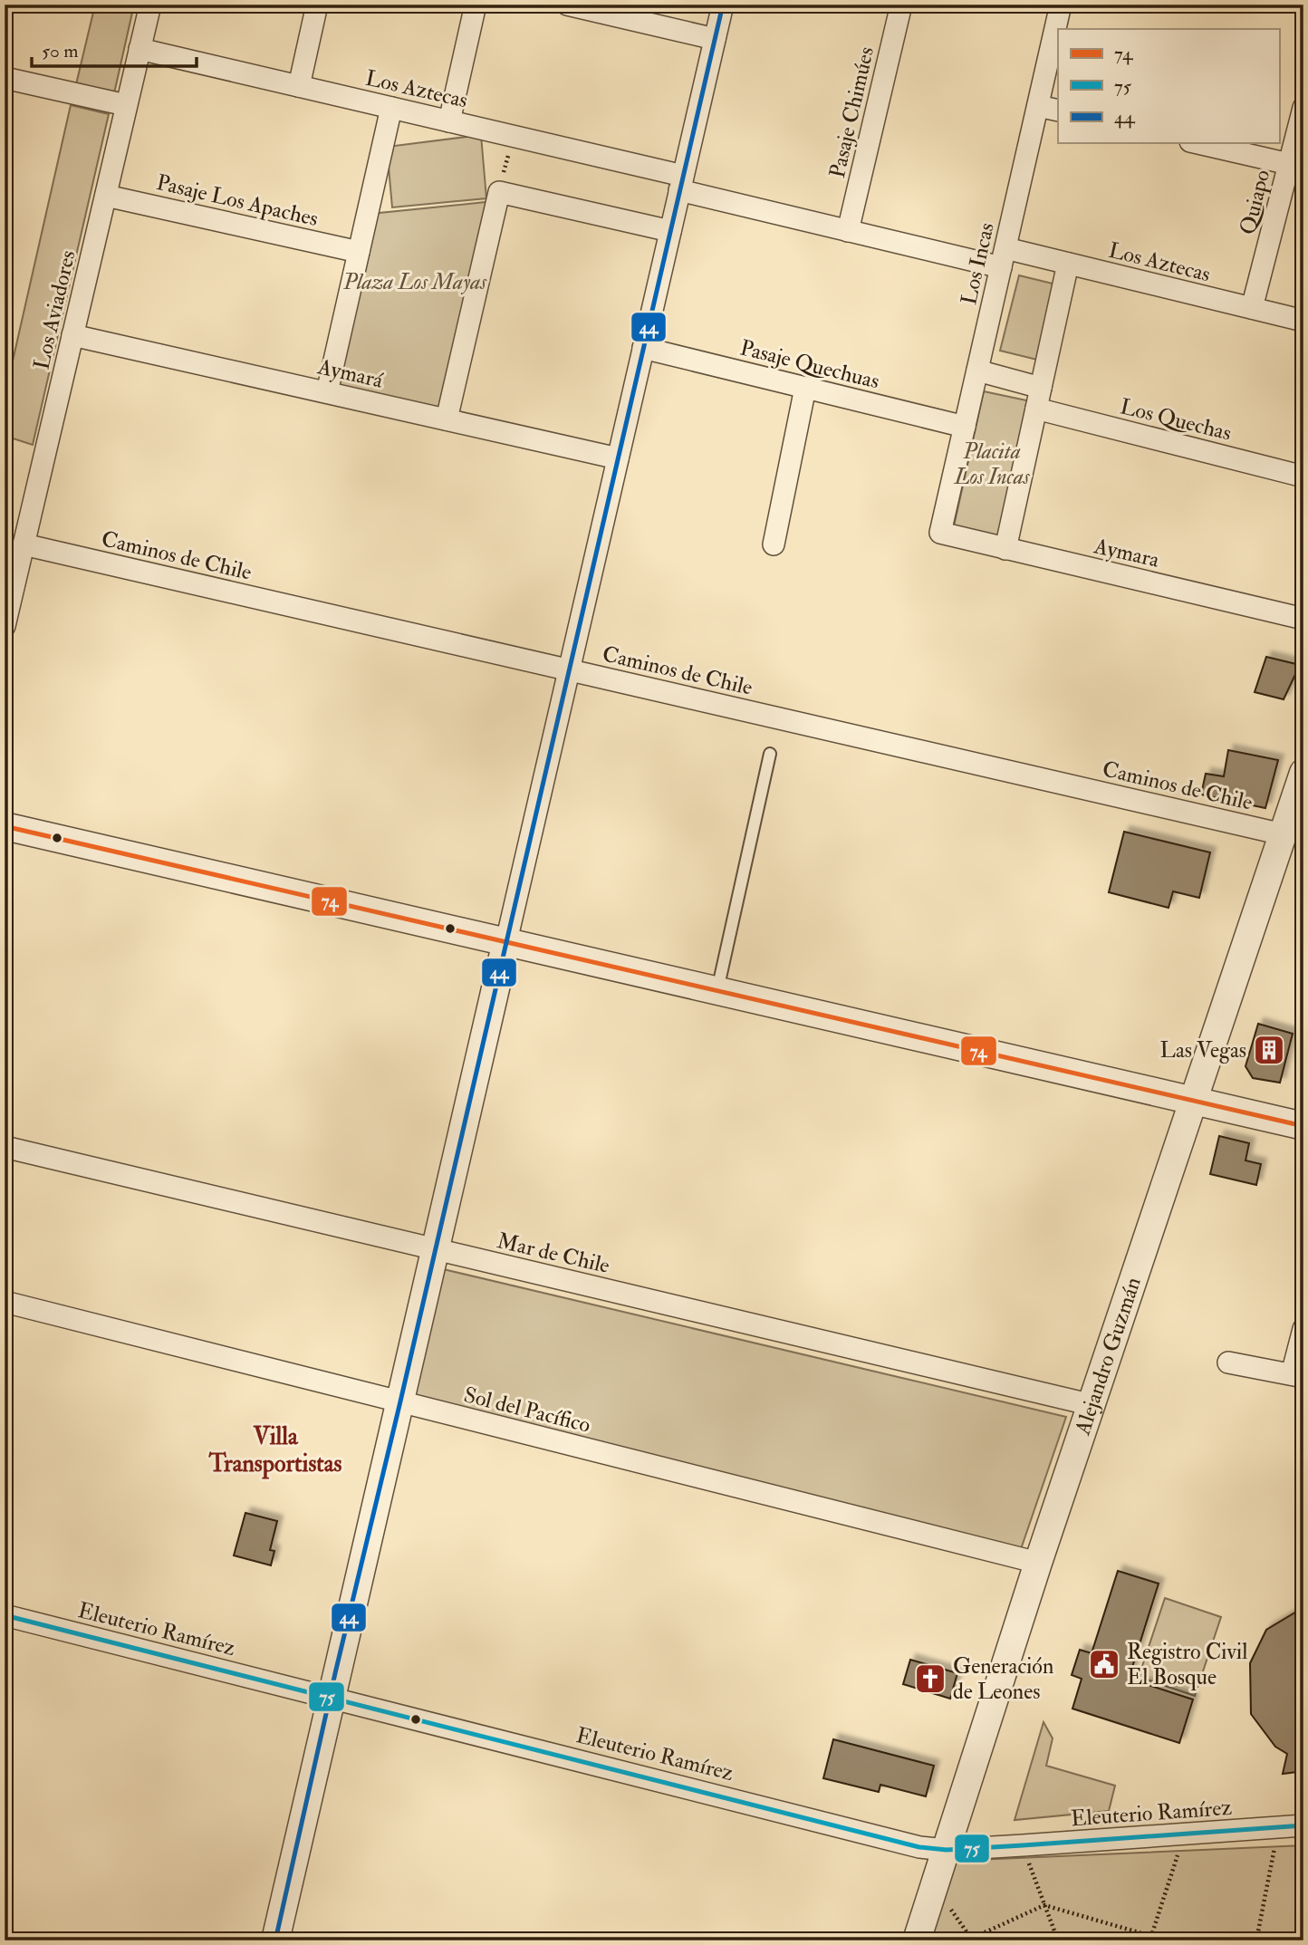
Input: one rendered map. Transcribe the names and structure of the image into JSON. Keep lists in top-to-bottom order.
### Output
{
  "streets": {
    "street": [
      "Los Aztecas",
      "Pasaje Chimúes",
      "Pasaje Los Apaches",
      "Quiapo",
      "Los Incas",
      "Los Aviadores",
      "Pasaje Quechuas",
      "Aymará",
      "Los Quechas",
      "Aymara",
      "Caminos de Chile",
      "Mar de Chile",
      "Alejandro Guzmán",
      "Sol del Pacífico",
      "Eleuterio Ramírez"
    ]
  },
  "crossings": [
    ["Los Aztecas", "Pasaje Chimúes"],
    ["Los Aztecas", "Quiapo"],
    ["Los Aztecas", "Los Incas"],
    ["Los Aztecas", "Los Aviadores"],
    ["Pasaje Los Apaches", "Los Aviadores"],
    ["Los Incas", "Pasaje Quechuas"],
    ["Los Incas", "Aymara"],
    ["Los Aviadores", "Aymará"],
    ["Los Aviadores", "Caminos de Chile"],
    ["Caminos de Chile", "Alejandro Guzmán"],
    ["Mar de Chile", "Alejandro Guzmán"],
    ["Alejandro Guzmán", "Sol del Pacífico"],
    ["Alejandro Guzmán", "Eleuterio Ramírez"]
  ],
  "districts": ["Villa Transportistas"],
  "parks": ["Plaza Los Mayas", "Placita Los Incas"],
  "places": {
    "building": ["Las Vegas"],
    "public building": ["Registro Civil El Bosque"],
    "church": ["Generación de Leones"]
  },
  "lines": ["transit line 44", "transit line 74", "transit line 75"],
  "legend": ["74", "75", "44"],
  "scale_bar": "50 m"
}
